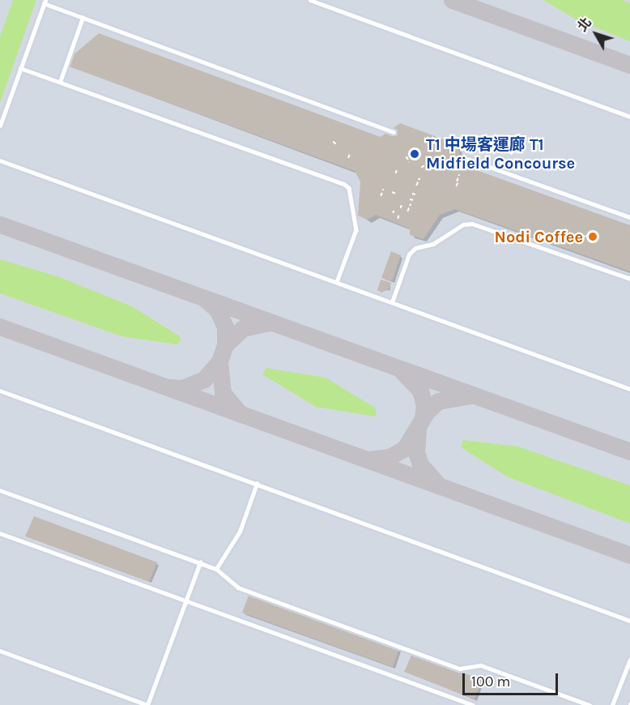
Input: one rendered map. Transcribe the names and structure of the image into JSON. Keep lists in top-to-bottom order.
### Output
{
  "places": ["T1 中場客運廊 T1 Midfield Concourse", "Nodi Coffee"],
  "scale_bar": "100 m",
  "north": "top left"
}
